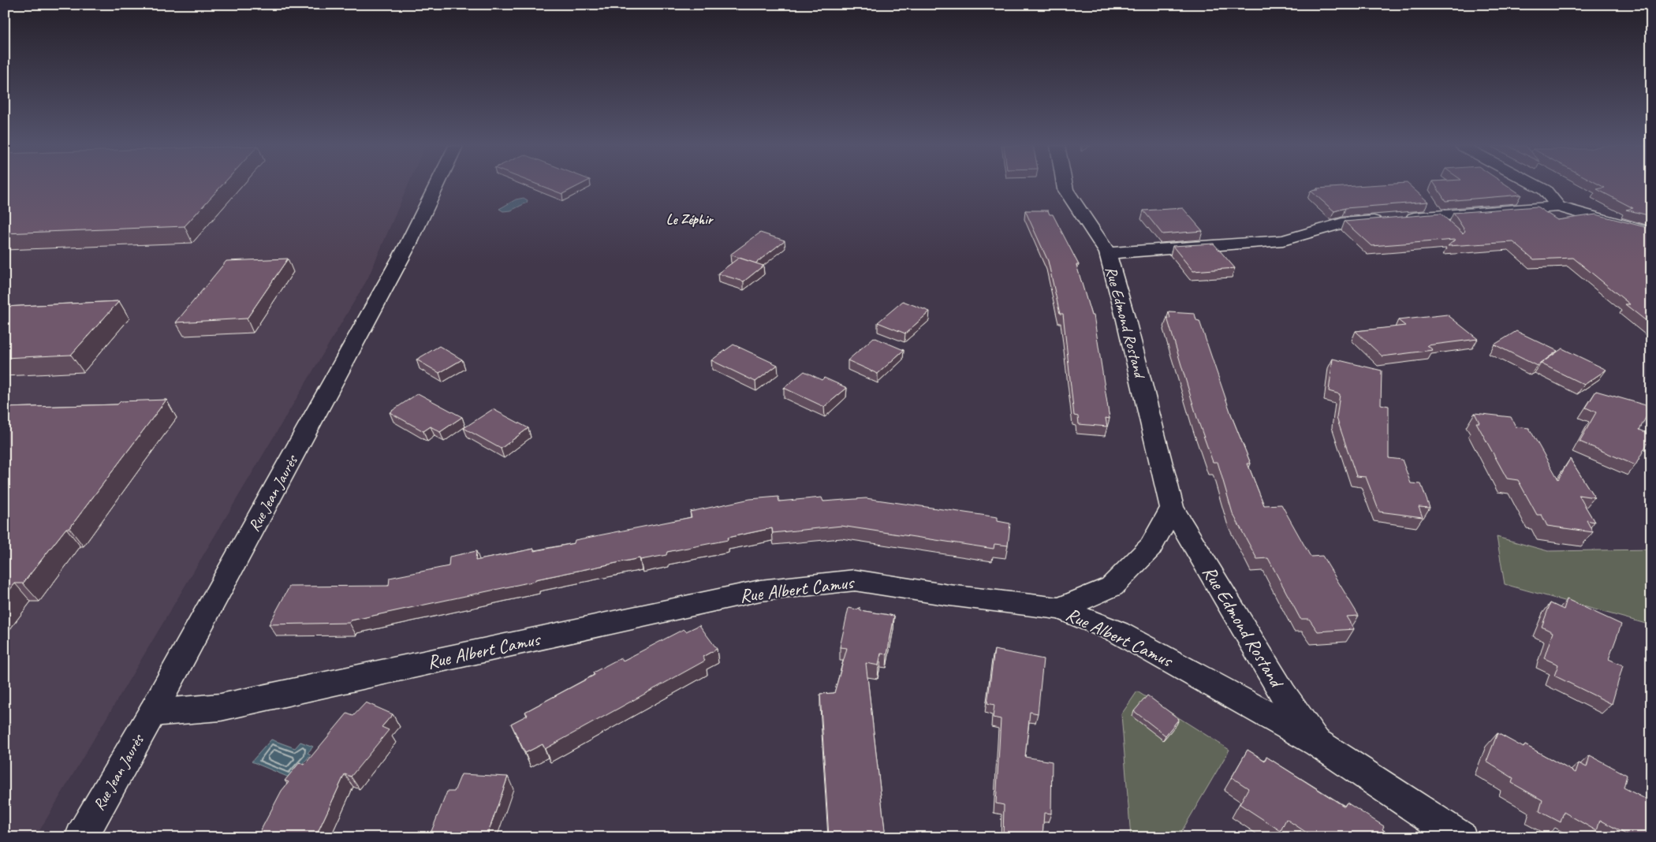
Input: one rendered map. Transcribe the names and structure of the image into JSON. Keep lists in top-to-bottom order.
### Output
{
  "streets": {
    "street": ["Rue Edmond Rostand", "Rue Jean Jaurès", "Rue Albert Camus"]
  },
  "crossings": [
    ["Rue Edmond Rostand", "Rue Albert Camus"],
    ["Rue Jean Jaurès", "Rue Albert Camus"]
  ],
  "districts": ["Le Zéphir"]
}
